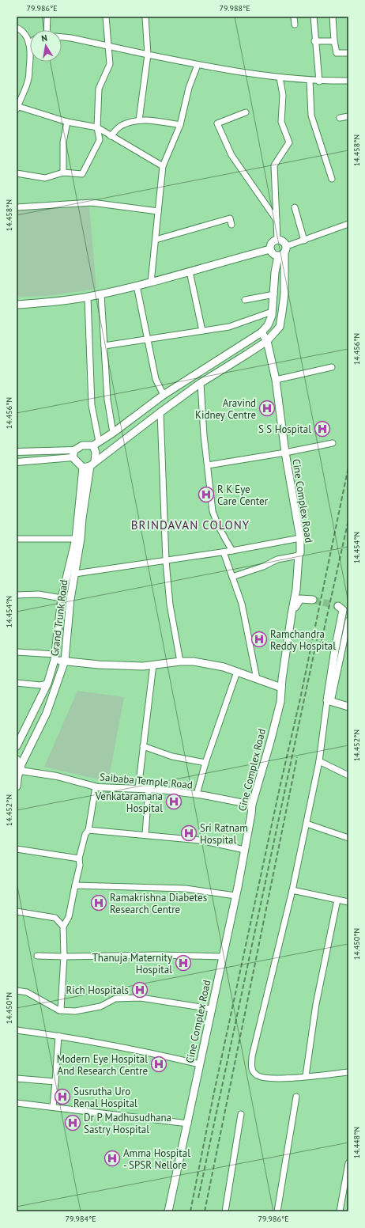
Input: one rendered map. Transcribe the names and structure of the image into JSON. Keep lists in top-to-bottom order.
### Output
{
  "streets": {
    "main road": ["Cine Complex Road", "Grand Trunk Road"],
    "street": ["Saibaba Temple Road"]
  },
  "crossings": [
    ["Cine Complex Road", "Saibaba Temple Road"],
    ["Grand Trunk Road", "Saibaba Temple Road"]
  ],
  "districts": ["BRINDAVAN COLONY"],
  "places": {
    "hospital": [
      "Aravind Kidney Centre",
      "S S Hospital",
      "R K Eye Care Center",
      "Ramchandra Reddy Hospital",
      "Venkataramana Hospital",
      "Sri Ratnam Hospital",
      "Ramakrishna Diabetes Research Centre",
      "Thanuja Maternity Hospital",
      "Rich Hospitals",
      "Modern Eye Hospital And Research Centre",
      "Susrutha Uro Renal Hospital",
      "Dr P Madhusudhana Sastry Hospital",
      "Amma Hospital - SPSR Nellore"
    ]
  },
  "north": "top",
  "coordinates": [
    "79.986°E",
    "79.988°E",
    "14.458°N",
    "14.456°N",
    "14.454°N",
    "14.452°N",
    "14.450°N",
    "14.448°N",
    "79.984°E"
  ]
}
